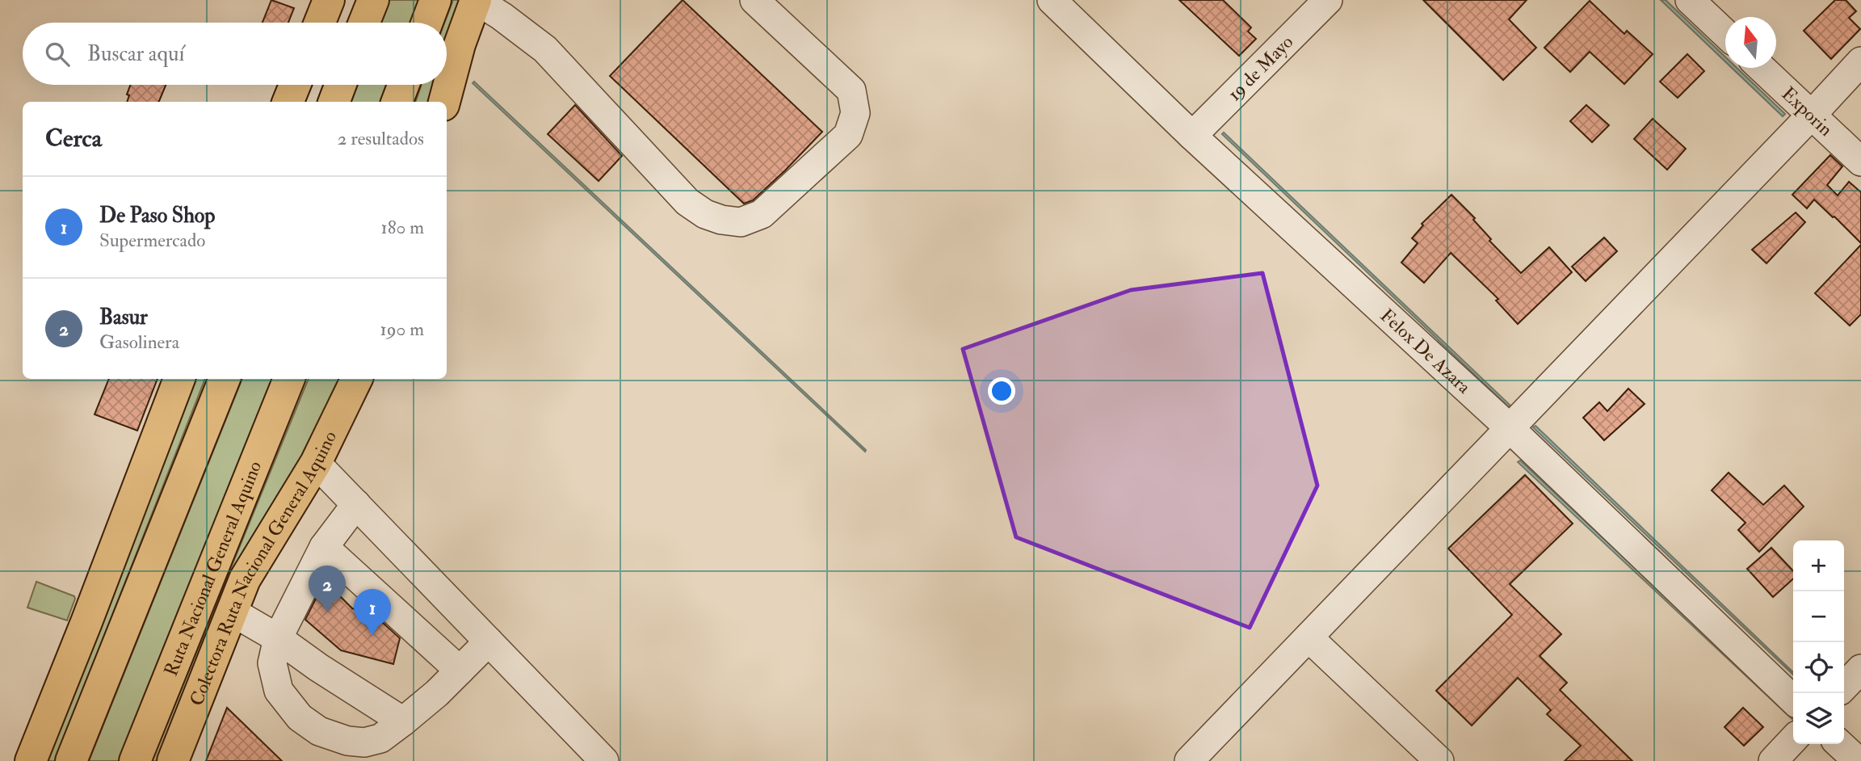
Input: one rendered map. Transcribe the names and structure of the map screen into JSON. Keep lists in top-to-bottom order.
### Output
{
  "streets": {
    "main road": ["Colectora Ruta Nacional General Aquino", "Ruta Nacional General Aquino"],
    "street": ["19 de Mayo", "Exporin", "Felox De Azara"]
  },
  "crossings": [
    ["19 de Mayo", "Felox De Azara"]
  ],
  "north": "top",
  "page": {
    "search": "Buscar aquí",
    "heading": ["Cerca", "2 resultados"],
    "list": [
      {
        "mark": "1",
        "name": "De Paso Shop",
        "note": "Supermercado",
        "value": "180 m"
      },
      {
        "mark": "2",
        "name": "Basur",
        "note": "Gasolinera",
        "value": "190 m"
      }
    ],
    "map_buttons": ["+", "−"],
    "pins": ["2", "1"]
  }
}
